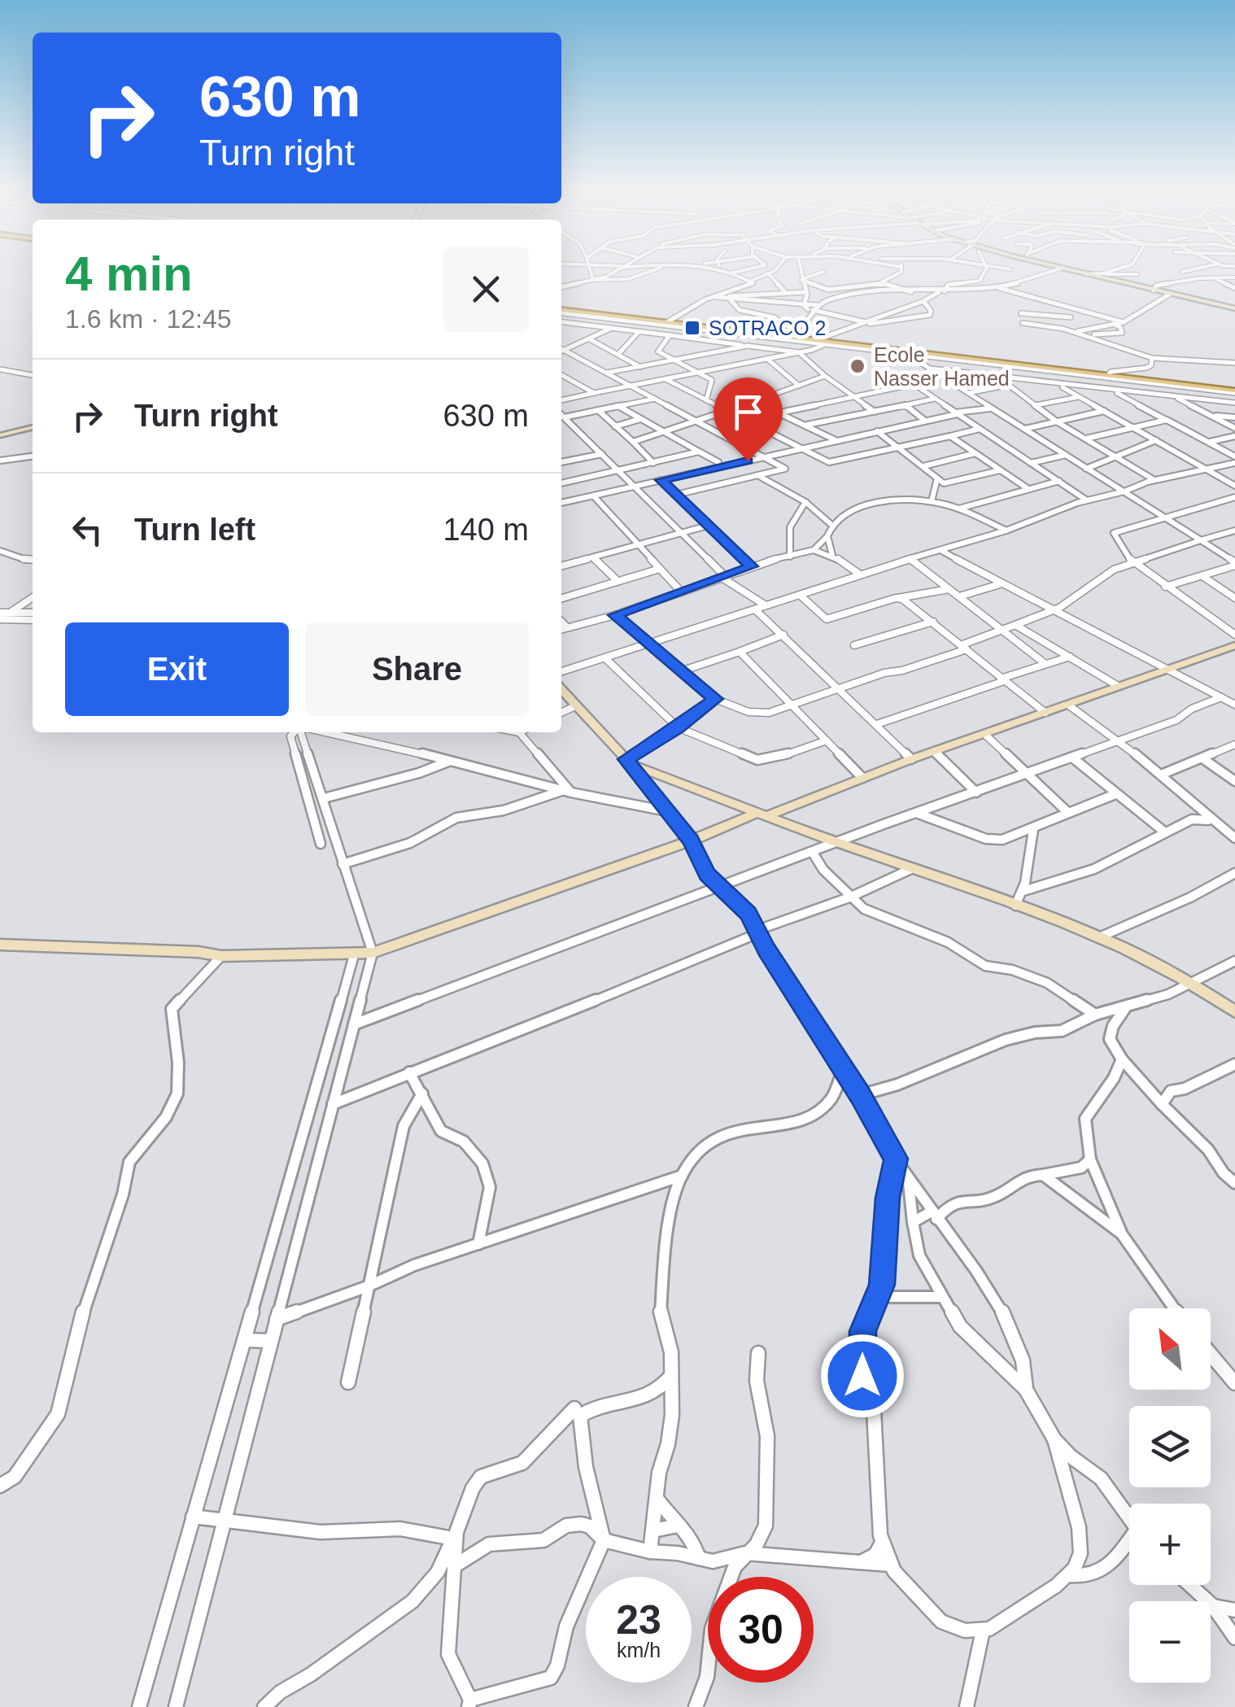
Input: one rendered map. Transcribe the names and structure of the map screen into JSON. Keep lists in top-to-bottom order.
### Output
{
  "places": {
    "transit": ["SOTRACO 2"],
    "other": ["Ecole Nasser Hamed"]
  },
  "north": "top left",
  "page": {
    "turn": ["630 m", "Turn right"],
    "heading": ["4 min", "1.6 km · 12:45"],
    "list": [
      {
        "name": "Turn right",
        "value": "630 m"
      },
      {
        "name": "Turn left",
        "value": "140 m"
      }
    ],
    "buttons": ["Exit", "Share"],
    "map_buttons": ["+", "−"],
    "speed": "23 km/h",
    "limit": "30"
  }
}
